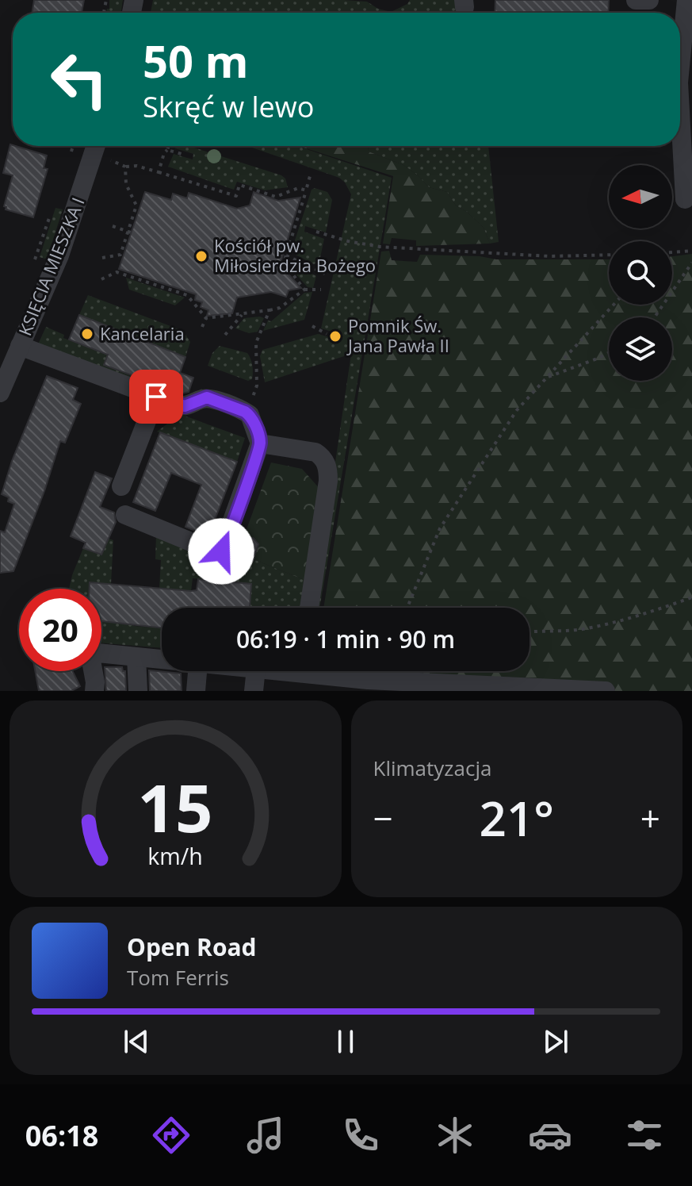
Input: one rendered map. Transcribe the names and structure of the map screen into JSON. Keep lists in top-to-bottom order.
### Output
{
  "streets": {
    "street": ["KSIĘCIA MIESZKA I"]
  },
  "places": ["Kościół pw. Miłosierdzia Bożego", "Kancelaria", "Pomnik Św. Jana Pawła II"],
  "north": "left",
  "page": {
    "turn": ["50 m", "Skręć w lewo"],
    "limit": "20",
    "trip": "06:19 · 1 min · 90 m",
    "tile": "Klimatyzacja",
    "heat": ["−", "21°", "+"],
    "song": ["Open Road", "Tom Ferris"],
    "tabs": "06:18",
    "gauge": ["15", "km/h"]
  }
}
